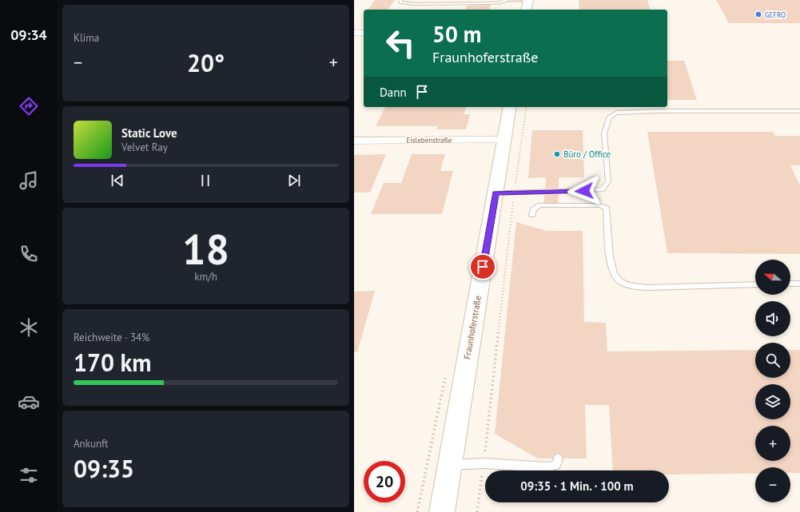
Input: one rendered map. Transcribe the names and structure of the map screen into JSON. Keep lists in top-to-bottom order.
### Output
{
  "streets": {
    "street": ["Eislebenstraße", "Fraunhoferstraße"]
  },
  "crossings": [
    ["Eislebenstraße", "Fraunhoferstraße"]
  ],
  "places": ["GEFRO", "Büro / Office"],
  "north": "left",
  "page": {
    "tabs": "09:34",
    "tile": [
      "Klima",
      ["18", "km/h"],
      ["Reichweite · 34%", "170 km"],
      ["Ankunft", "09:35"]
    ],
    "turn": ["50 m", "Fraunhoferstraße"],
    "heat": ["−", "20°", "+"],
    "then": "Dann",
    "song": ["Static Love", "Velvet Ray"],
    "map_buttons": ["+", "−"],
    "limit": "20",
    "trip": "09:35 · 1 Min. · 100 m"
  }
}
